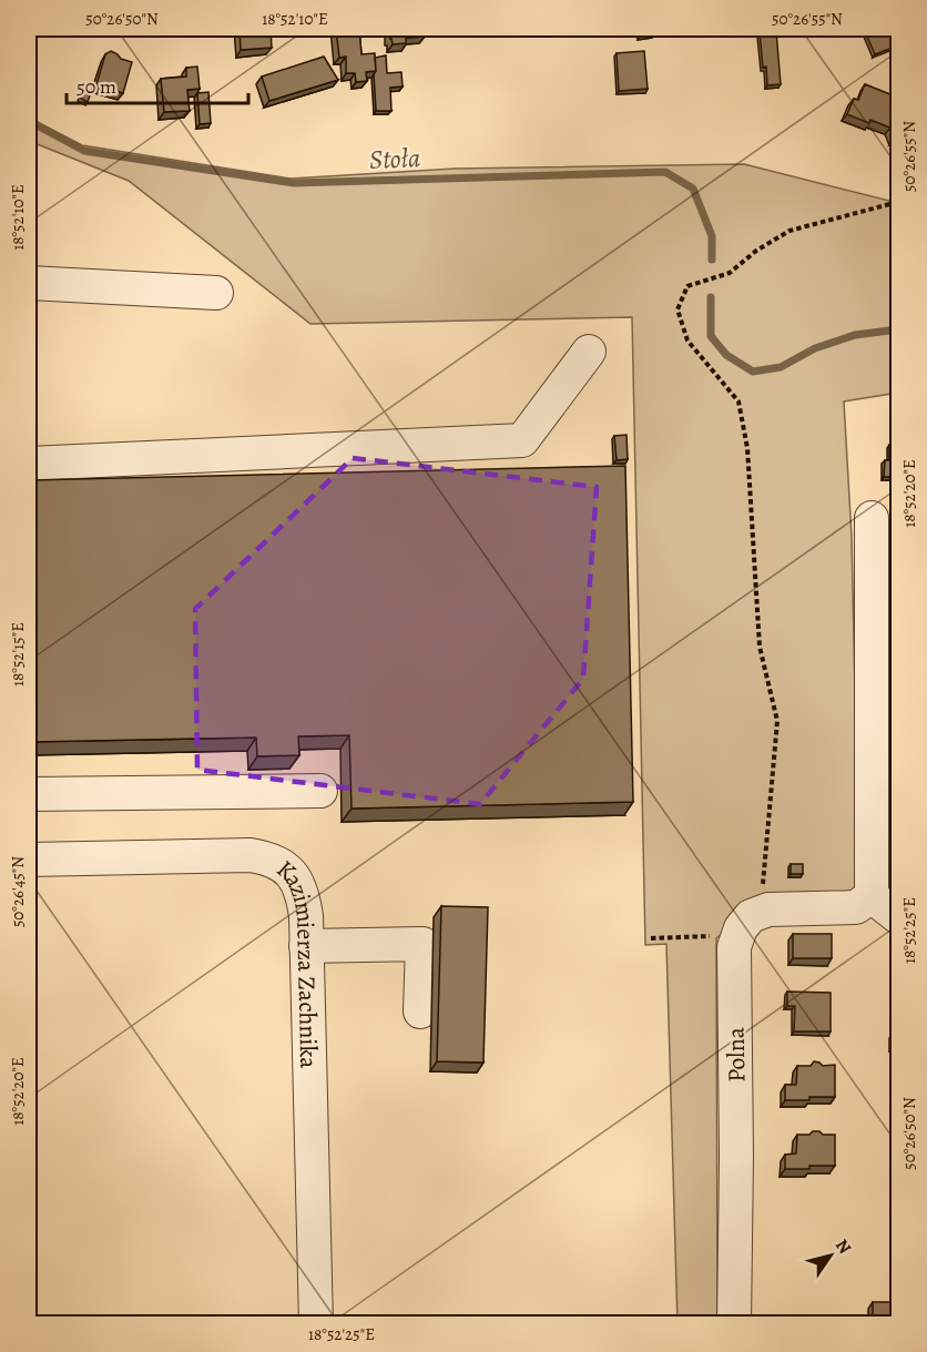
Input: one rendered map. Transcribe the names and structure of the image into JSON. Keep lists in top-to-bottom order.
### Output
{
  "streets": {
    "street": ["Kazimierza Zachnika", "Polna"]
  },
  "water": ["Stoła"],
  "scale_bar": "50 m",
  "north": "top right",
  "coordinates": [
    "50°26'50\"N",
    "18°52'10\"E",
    "50°26'55\"N",
    "18°52'20\"E",
    "18°52'15\"E",
    "50°26'45\"N",
    "18°52'25\"E"
  ]
}
